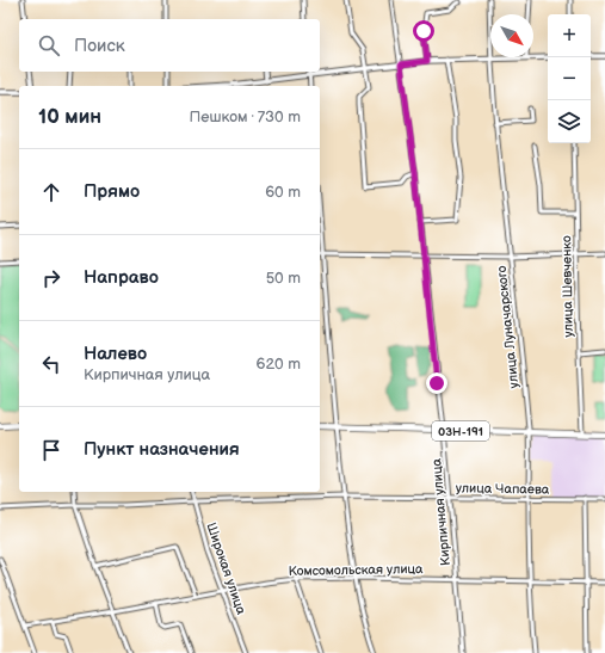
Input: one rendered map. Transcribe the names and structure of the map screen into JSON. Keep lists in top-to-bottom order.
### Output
{
  "streets": {
    "main road": ["03Н-191"],
    "street": [
      "улица Шевченко",
      "улица Луначарского",
      "улица Чапаева",
      "Кирпичная улица",
      "Широкая улица",
      "Комсомольская улица"
    ]
  },
  "crossings": [
    ["улица Шевченко", "03Н-191"],
    ["улица Луначарского", "03Н-191"],
    ["улица Луначарского", "улица Чапаева"],
    ["улица Луначарского", "Комсомольская улица"],
    ["03Н-191", "Кирпичная улица"],
    ["улица Чапаева", "Кирпичная улица"],
    ["улица Чапаева", "Широкая улица"],
    ["Кирпичная улица", "Комсомольская улица"],
    ["Широкая улица", "Комсомольская улица"]
  ],
  "north": "bottom right",
  "page": {
    "map_buttons": ["+", "−"],
    "search": "Поиск",
    "heading": ["10 мин", "Пешком · 730 m"],
    "list": [
      ["Прямо", "60 m"],
      ["Направо", "50 m"],
      ["Налево", "Кирпичная улица", "620 m"],
      "Пункт назначения"
    ]
  }
}
